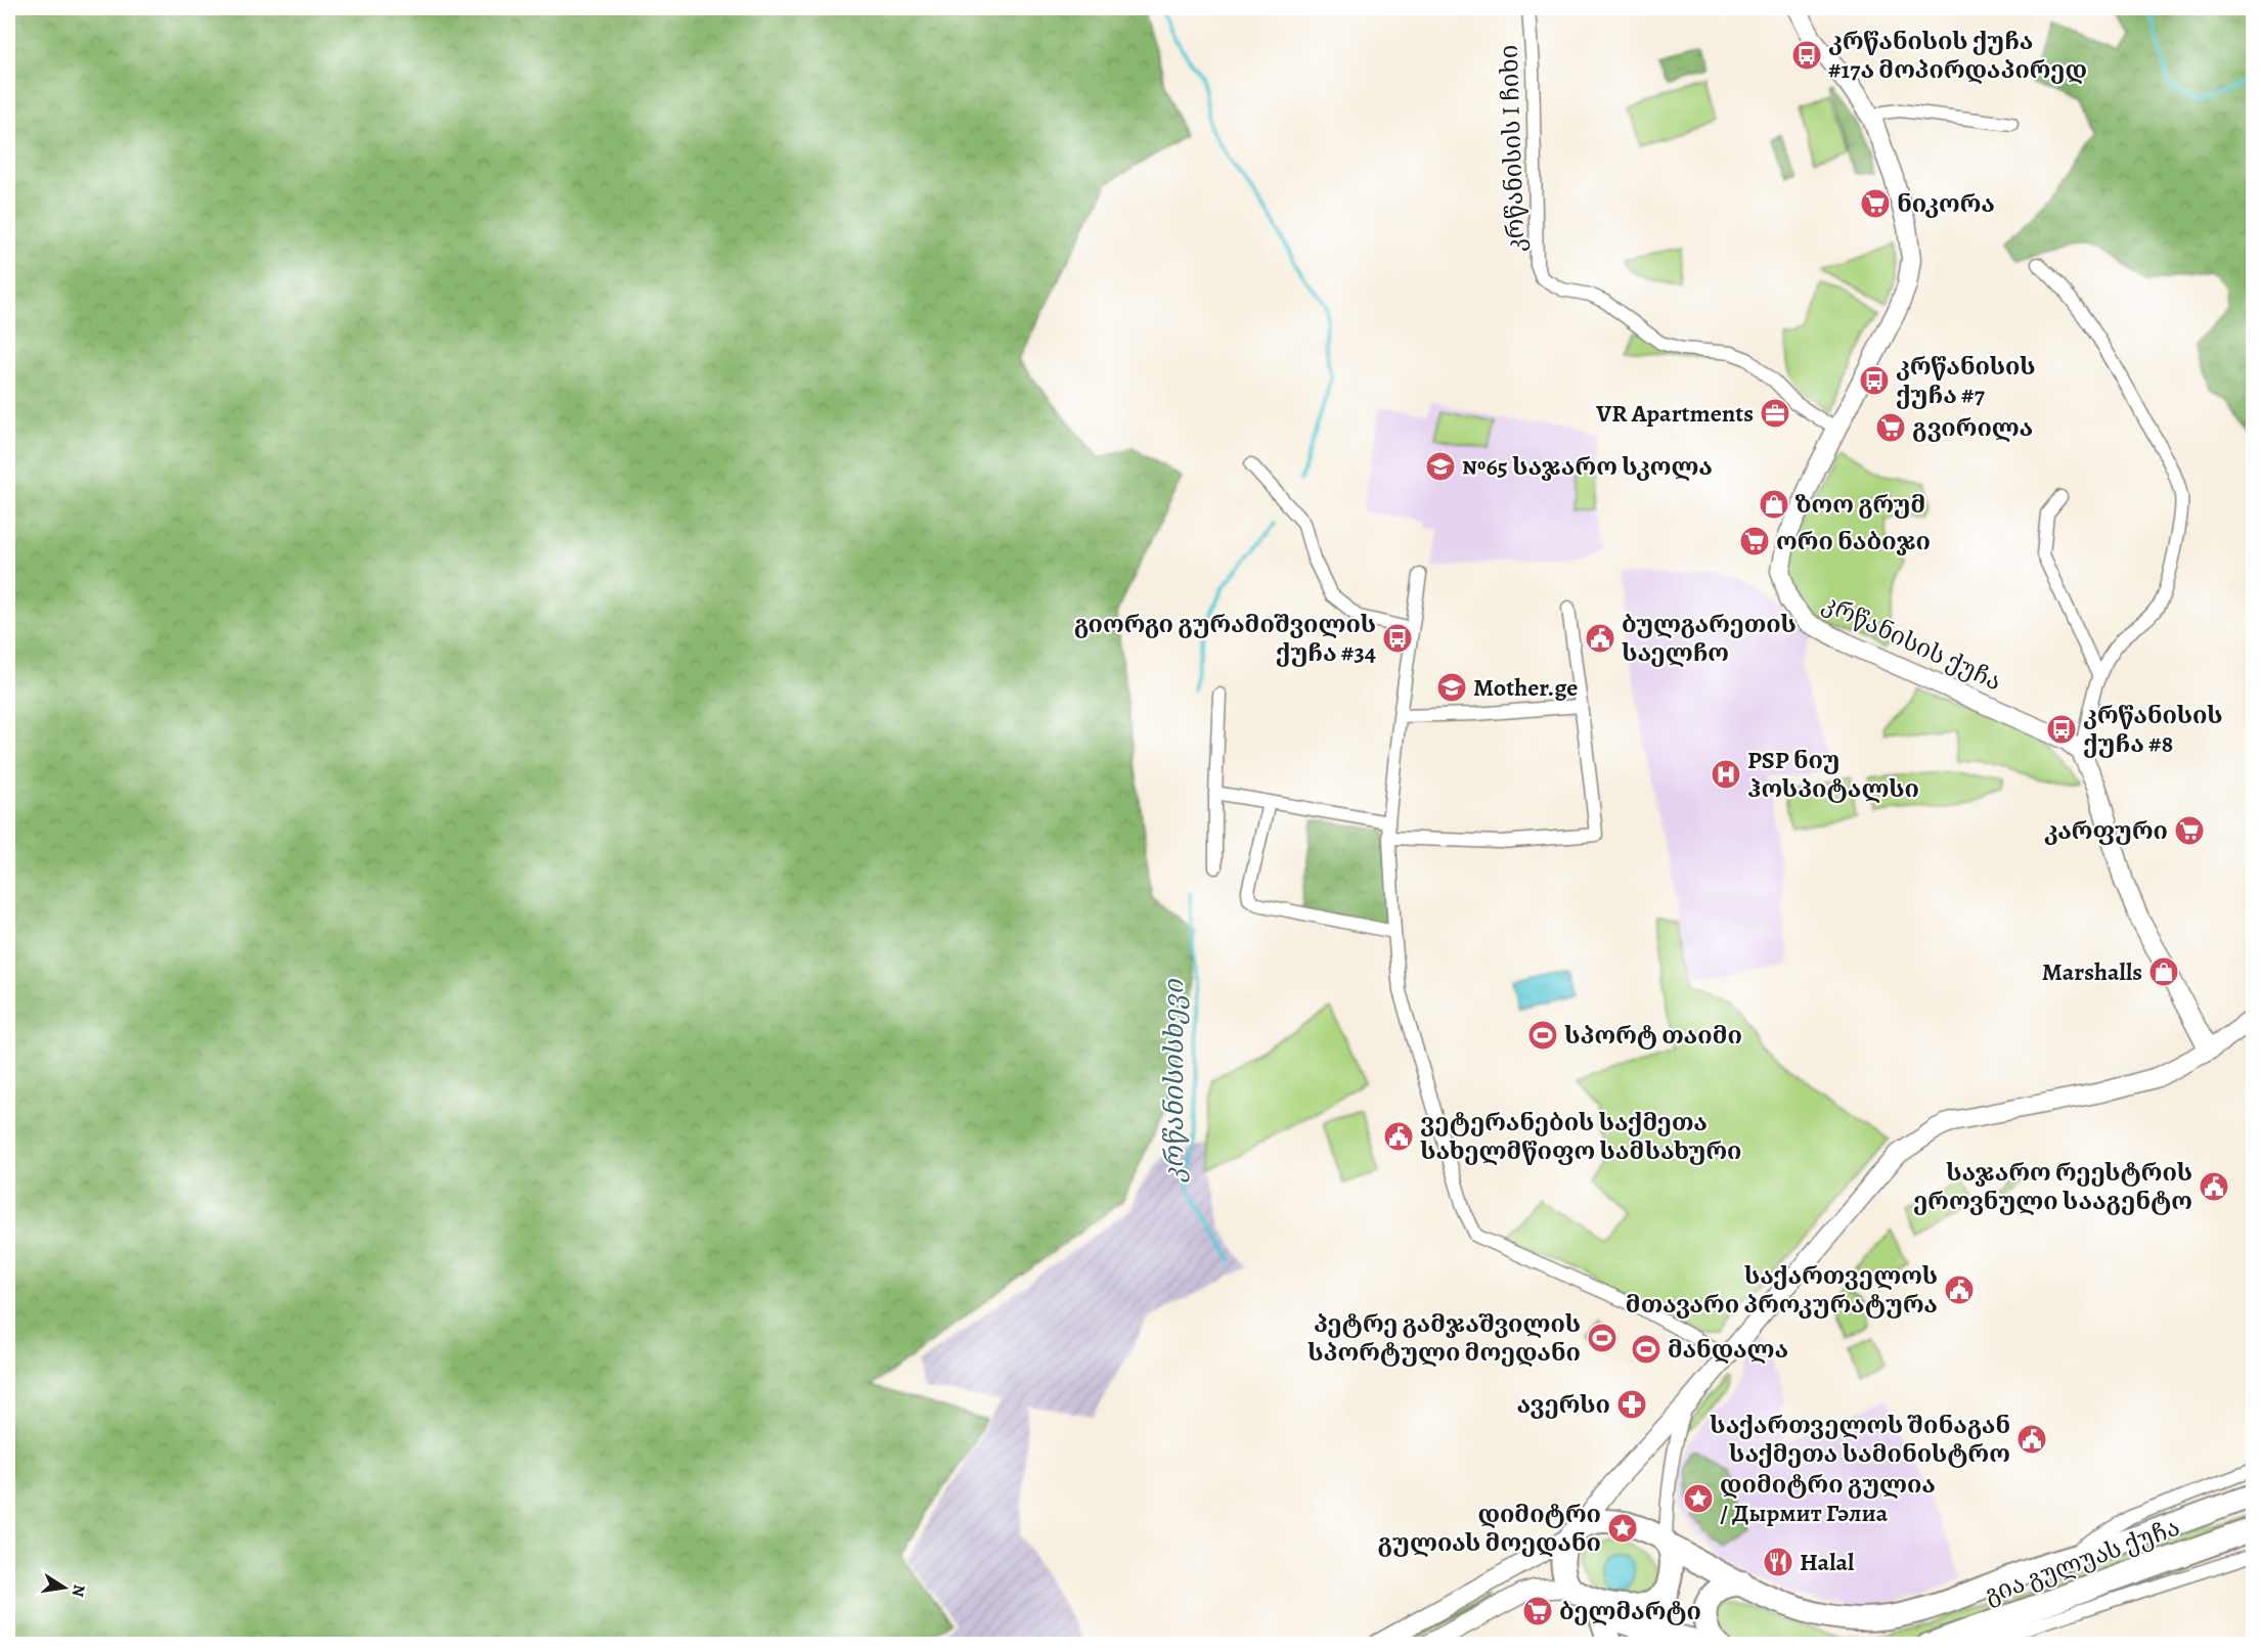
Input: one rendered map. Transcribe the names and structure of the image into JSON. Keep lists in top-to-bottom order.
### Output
{
  "streets": {
    "highway": ["გია გულუას ქუჩა"],
    "street": ["კრწანისის I ჩიხი", "კრწანისის ქუჩა"]
  },
  "crossings": [
    ["კრწანისის I ჩიხი", "კრწანისის ქუჩა"]
  ],
  "water": ["კრწანისისხევი"],
  "places": {
    "bus stop": [
      "კრწანისის ქუჩა #17ა მოპირდაპირედ",
      "კრწანისის ქუჩა #7",
      "გიორგი გურამიშვილის ქუჩა #34",
      "კრწანისის ქუჩა #8"
    ],
    "supermarket": [
      "ნიკორა",
      "გვირილა",
      "ორი ნაბიჯი",
      "კარფური",
      "ბელმარტი"
    ],
    "office": ["VR Apartments"],
    "school or university": ["№65 საჯარო სკოლა", "Mother.ge"],
    "shop": ["ზოო გრუმ", "Marshalls"],
    "public building": [
      "ბულგარეთის საელჩო",
      "ვეტერანების საქმეთა სახელმწიფო სამსახური",
      "საჯარო რეესტრის ეროვნული სააგენტო",
      "საქართველოს მთავარი პროკურატურა",
      "საქართველოს შინაგან საქმეთა სამინისტრო"
    ],
    "hospital": ["PSP ნიუ ჰოსპიტალსი"],
    "sports": ["სპორტ თაიმი", "პეტრე გამჯაშვილის სპორტული მოედანი", "მანდალა"],
    "pharmacy": ["ავერსი"],
    "place": ["დიმიტრი გულია / Дырмит Гәлиа", "დიმიტრი გულიას მოედანი"],
    "restaurant": ["Halal"]
  },
  "north": "right"
}
